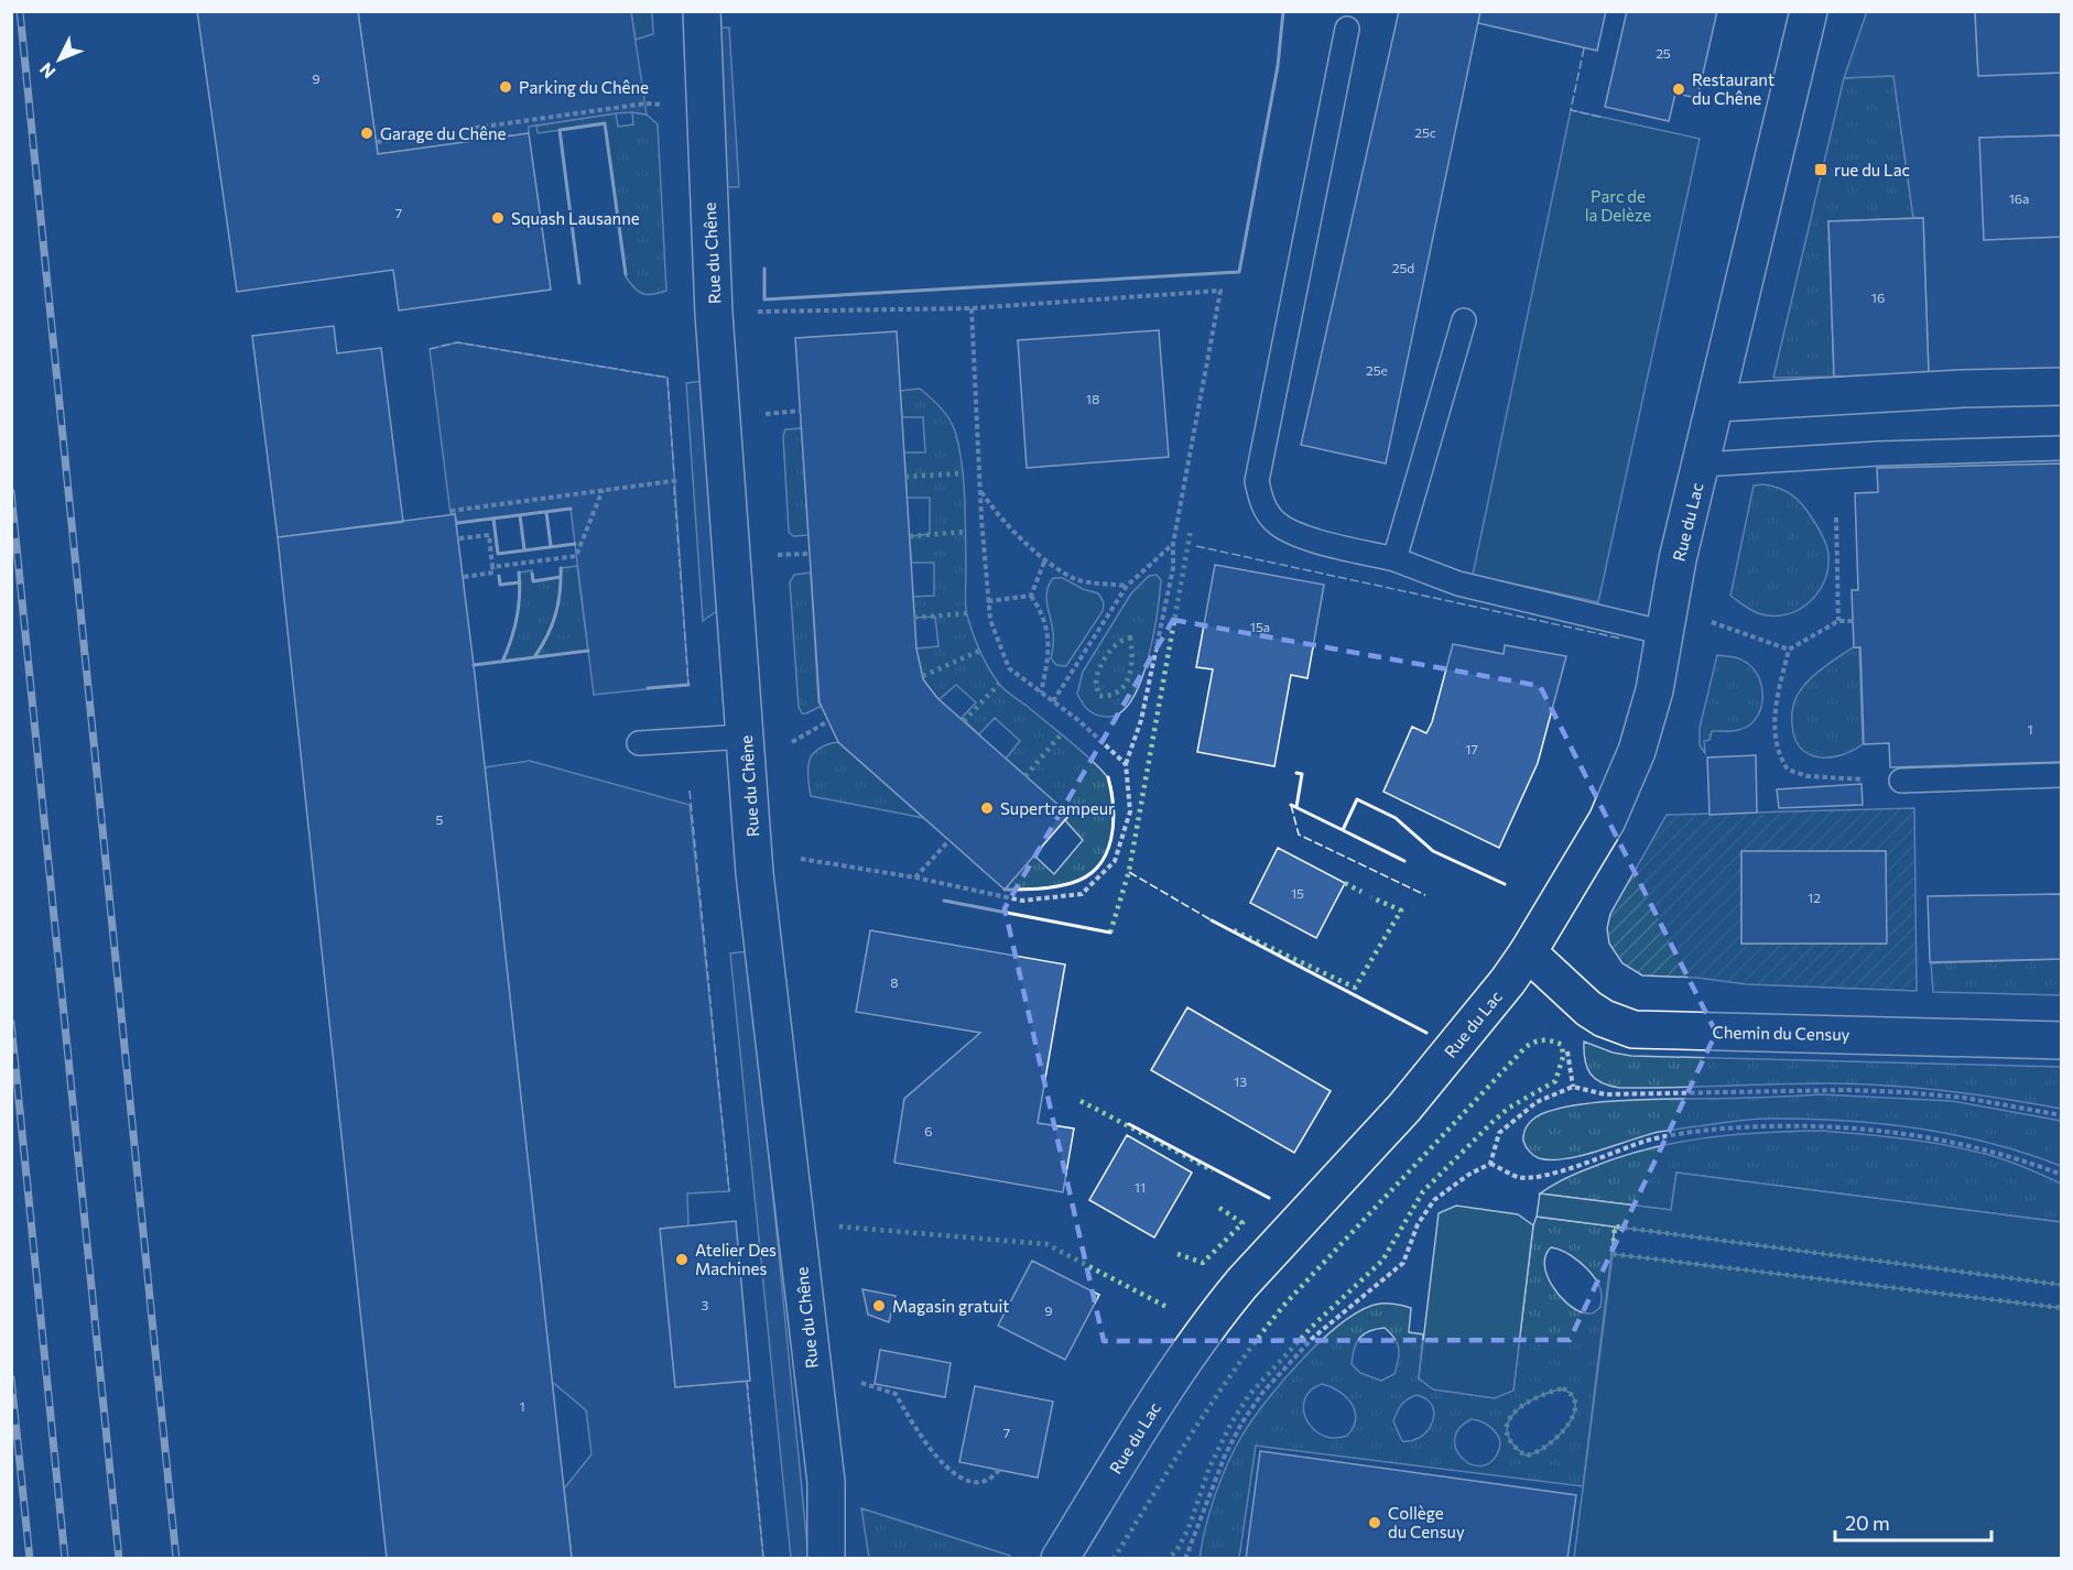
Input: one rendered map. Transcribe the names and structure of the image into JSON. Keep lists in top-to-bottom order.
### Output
{
  "streets": {
    "street": ["Rue du Chêne", "Rue du Lac", "Chemin du Censuy"]
  },
  "crossings": [
    ["Rue du Lac", "Chemin du Censuy"]
  ],
  "parks": ["Parc de la Delèze"],
  "places": {
    "other": [
      "Parking du Chêne",
      "Restaurant du Chêne",
      "Garage du Chêne",
      "Squash Lausanne",
      "Supertrampeur",
      "Atelier Des Machines",
      "Magasin gratuit",
      "Collège du Censuy"
    ],
    "transit": ["rue du Lac"]
  },
  "house_numbers": [
    "25",
    "9",
    "25c",
    "16a",
    "7",
    "25d",
    "16",
    "25e",
    "18",
    "15a",
    "1",
    "17",
    "5",
    "15",
    "12",
    "8",
    "13",
    "6",
    "11",
    "3",
    "9",
    "1",
    "7"
  ],
  "scale_bar": "20 m",
  "north": "bottom left"
}
